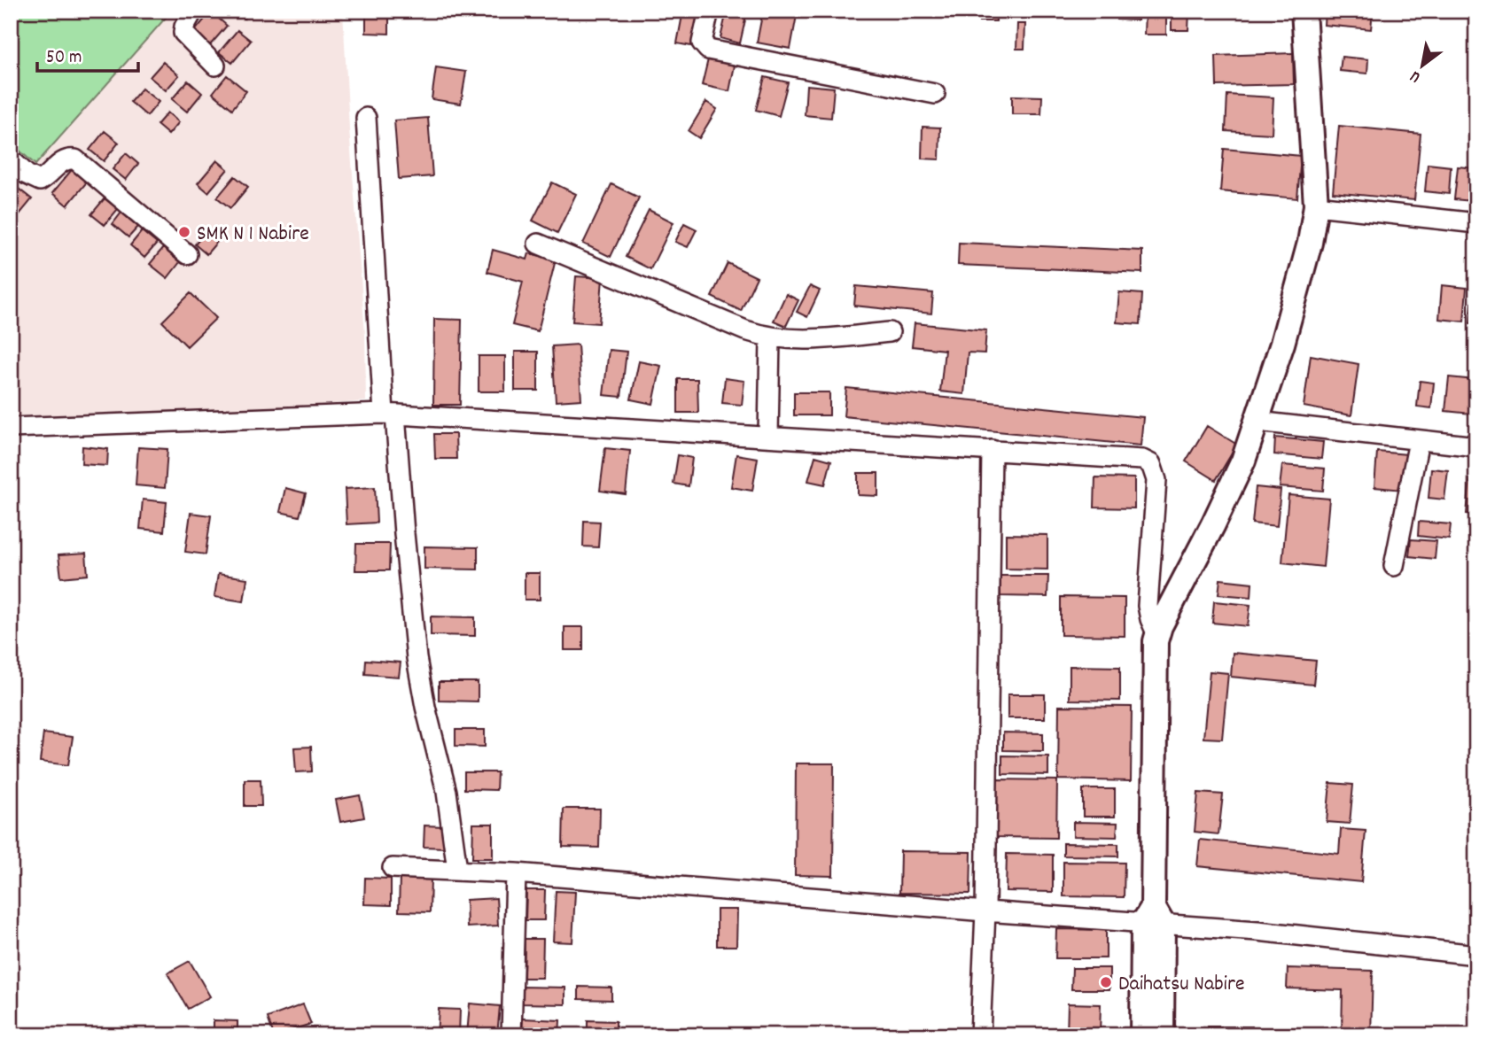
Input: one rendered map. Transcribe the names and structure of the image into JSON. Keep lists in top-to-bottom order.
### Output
{
  "places": ["SMK N 1 Nabire", "Daihatsu Nabire"],
  "scale_bar": "50 m",
  "north": "bottom left"
}
